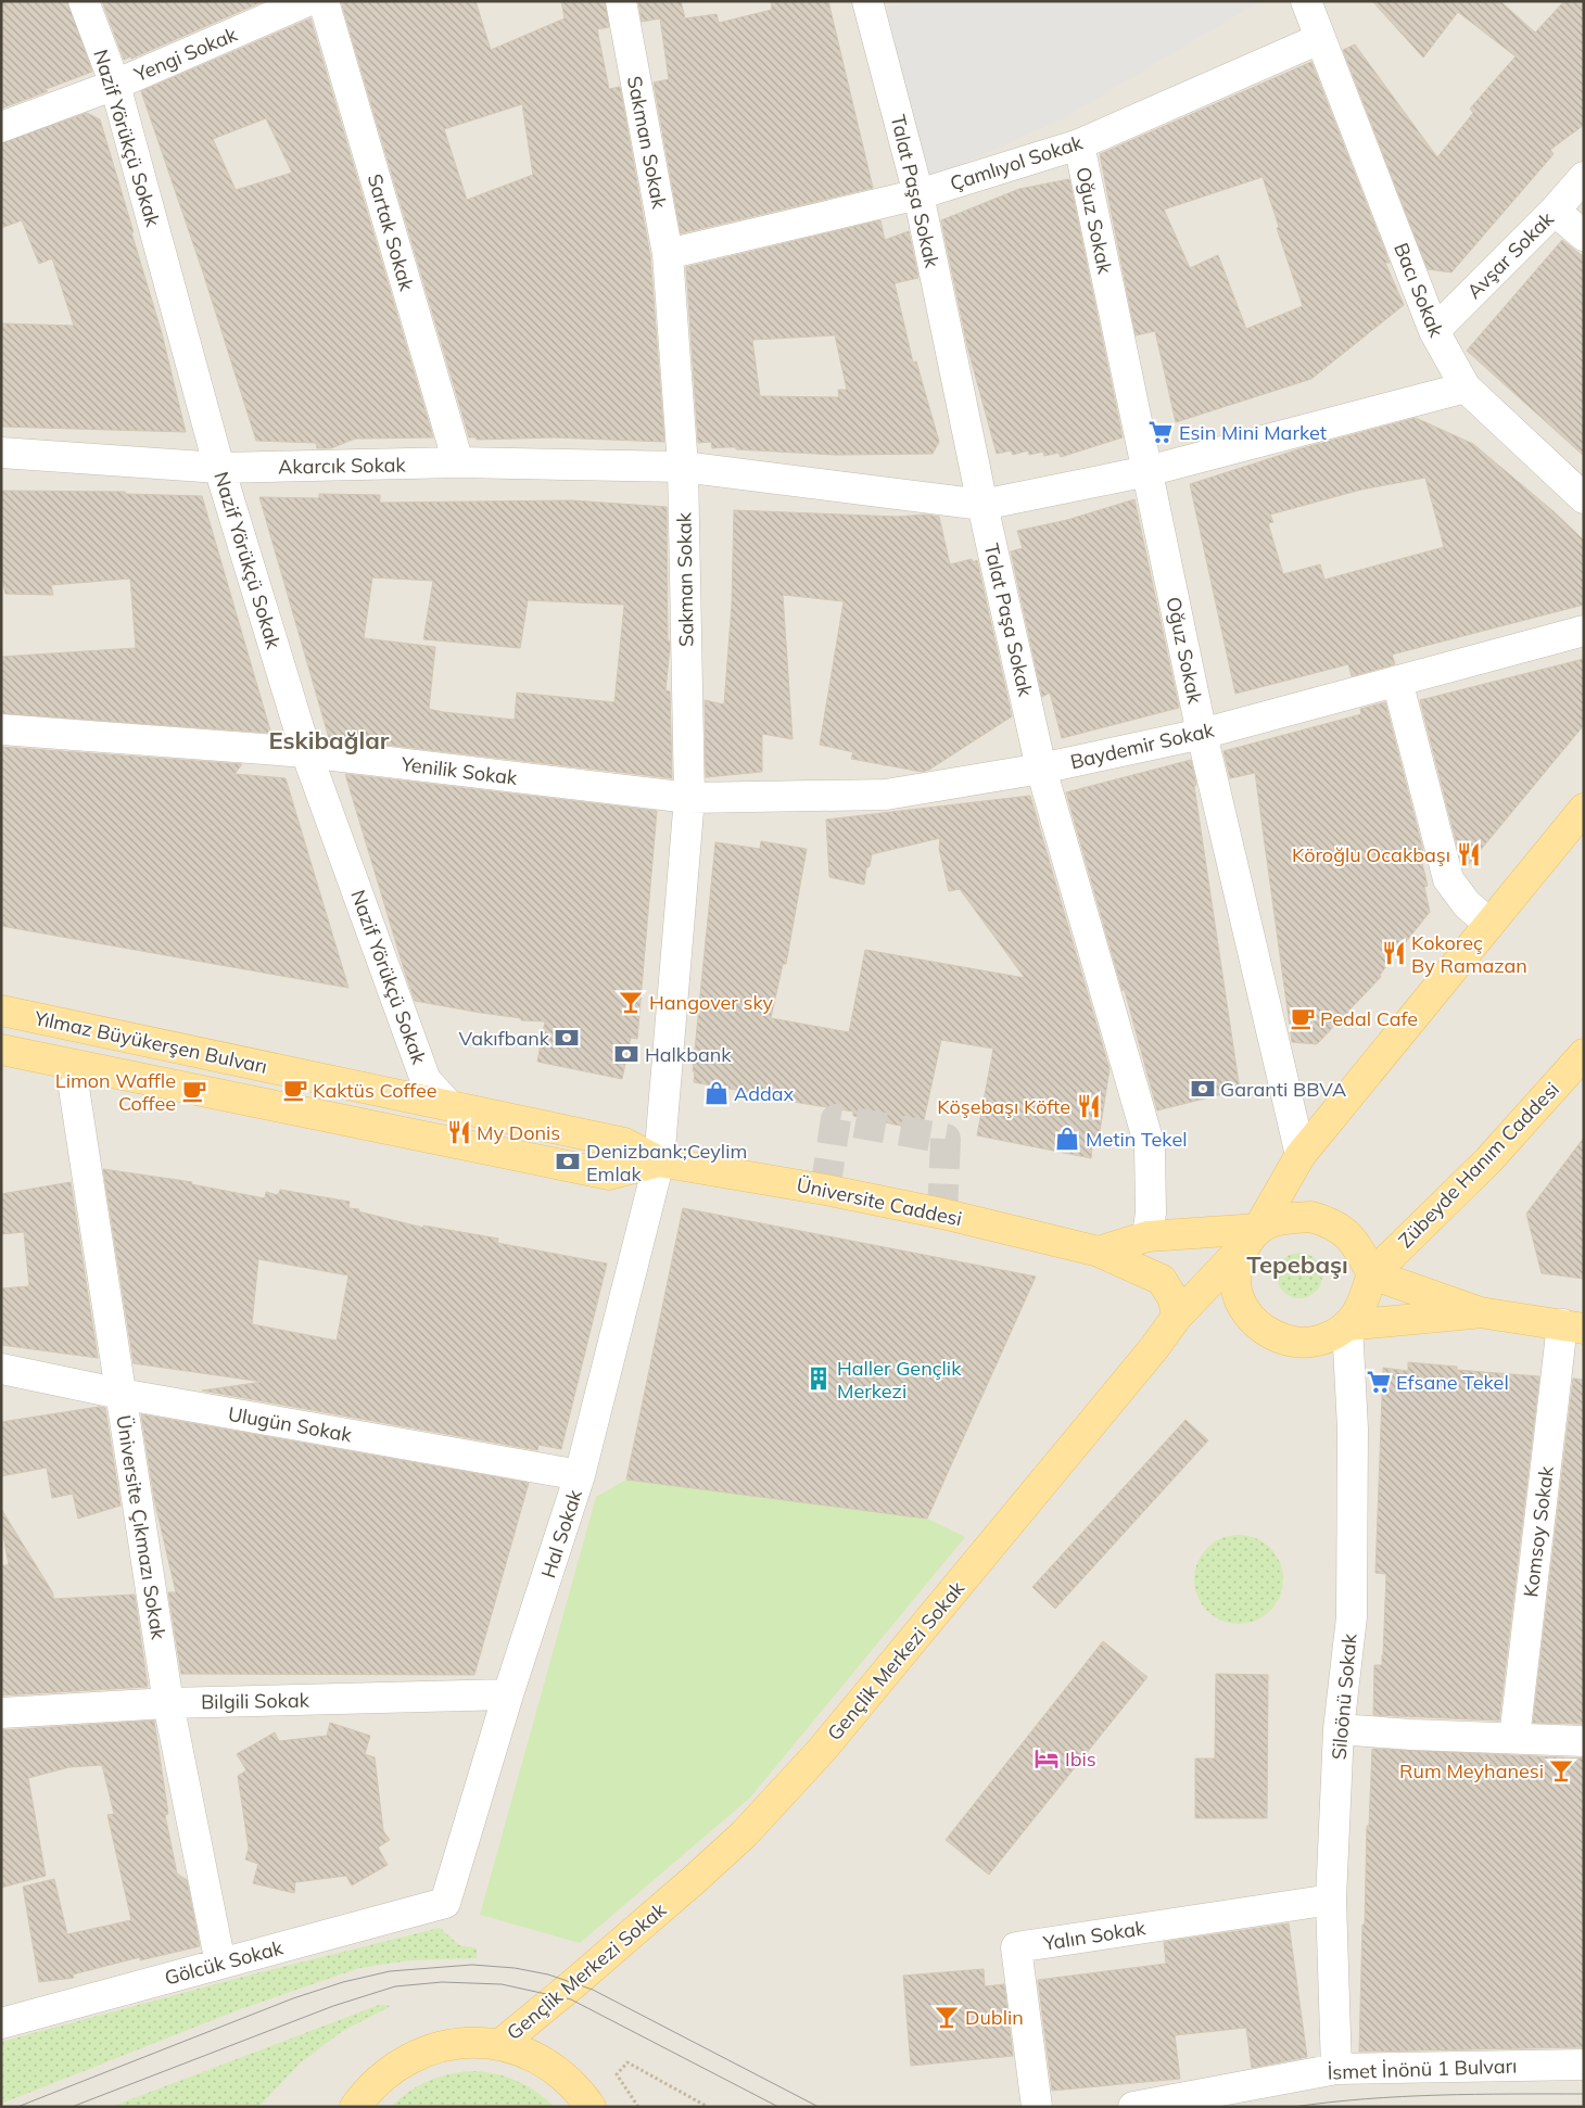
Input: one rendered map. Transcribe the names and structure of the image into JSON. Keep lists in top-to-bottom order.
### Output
{
  "streets": {
    "main road": [
      "Yılmaz Büyükerşen Bulvarı",
      "Zübeyde Hanım Caddesi",
      "Üniversite Caddesi",
      "Gençlik Merkezi Sokak"
    ],
    "street": [
      "Yengi Sokak",
      "Nazif Yörükçü Sokak",
      "Sakman Sokak",
      "Çamlıyol Sokak",
      "Talat Paşa Sokak",
      "Oğuz Sokak",
      "Sartak Sokak",
      "Avşar Sokak",
      "Bacı Sokak",
      "Akarcık Sokak",
      "Baydemir Sokak",
      "Yenilik Sokak",
      "Ulugün Sokak",
      "Üniversite Çıkmazı Sokak",
      "Komsoy Sokak",
      "Hal Sokak",
      "Siloönü Sokak",
      "Bilgili Sokak",
      "Yalın Sokak",
      "Gölcük Sokak",
      "İsmet İnönü 1 Bulvarı"
    ]
  },
  "crossings": [
    ["Yengi Sokak", "Nazif Yörükçü Sokak"],
    ["Nazif Yörükçü Sokak", "Akarcık Sokak"],
    ["Nazif Yörükçü Sokak", "Yenilik Sokak"],
    ["Nazif Yörükçü Sokak", "Yılmaz Büyükerşen Bulvarı"],
    ["Sakman Sokak", "Çamlıyol Sokak"],
    ["Sakman Sokak", "Akarcık Sokak"],
    ["Sakman Sokak", "Baydemir Sokak"],
    ["Sakman Sokak", "Yenilik Sokak"],
    ["Sakman Sokak", "Yılmaz Büyükerşen Bulvarı"],
    ["Sakman Sokak", "Üniversite Caddesi"],
    ["Sakman Sokak", "Hal Sokak"],
    ["Çamlıyol Sokak", "Talat Paşa Sokak"],
    ["Çamlıyol Sokak", "Oğuz Sokak"],
    ["Çamlıyol Sokak", "Bacı Sokak"],
    ["Talat Paşa Sokak", "Akarcık Sokak"],
    ["Talat Paşa Sokak", "Baydemir Sokak"],
    ["Oğuz Sokak", "Akarcık Sokak"],
    ["Oğuz Sokak", "Baydemir Sokak"],
    ["Sartak Sokak", "Akarcık Sokak"],
    ["Avşar Sokak", "Bacı Sokak"],
    ["Bacı Sokak", "Akarcık Sokak"],
    ["Baydemir Sokak", "Yenilik Sokak"],
    ["Yılmaz Büyükerşen Bulvarı", "Üniversite Caddesi"],
    ["Yılmaz Büyükerşen Bulvarı", "Hal Sokak"],
    ["Zübeyde Hanım Caddesi", "Gençlik Merkezi Sokak"],
    ["Zübeyde Hanım Caddesi", "Siloönü Sokak"],
    ["Üniversite Caddesi", "Hal Sokak"],
    ["Ulugün Sokak", "Üniversite Çıkmazı Sokak"],
    ["Ulugün Sokak", "Hal Sokak"],
    ["Üniversite Çıkmazı Sokak", "Bilgili Sokak"],
    ["Üniversite Çıkmazı Sokak", "Gölcük Sokak"],
    ["Hal Sokak", "Bilgili Sokak"],
    ["Hal Sokak", "Gölcük Sokak"],
    ["Gençlik Merkezi Sokak", "Siloönü Sokak"],
    ["Siloönü Sokak", "Yalın Sokak"],
    ["Siloönü Sokak", "İsmet İnönü 1 Bulvarı"]
  ],
  "districts": ["Eskibağlar", "Tepebaşı"],
  "places": {
    "supermarket": ["Esin Mini Market", "Efsane Tekel"],
    "restaurant": [
      "Köroğlu Ocakbaşı",
      "Kokoreç By Ramazan",
      "Köşebaşı Köfte",
      "My Donis"
    ],
    "bar": ["Hangover sky", "Rum Meyhanesi", "Dublin"],
    "cafe": ["Pedal Cafe", "Kaktüs Coffee", "Limon Waffle Coffee"],
    "bank": [
      "Vakıfbank",
      "Halkbank",
      "Garanti BBVA",
      "Denizbank;Ceylim Emlak"
    ],
    "shop": ["Addax", "Metin Tekel"],
    "building": ["Haller Gençlik Merkezi"],
    "hotel": ["Ibis"]
  }
}
